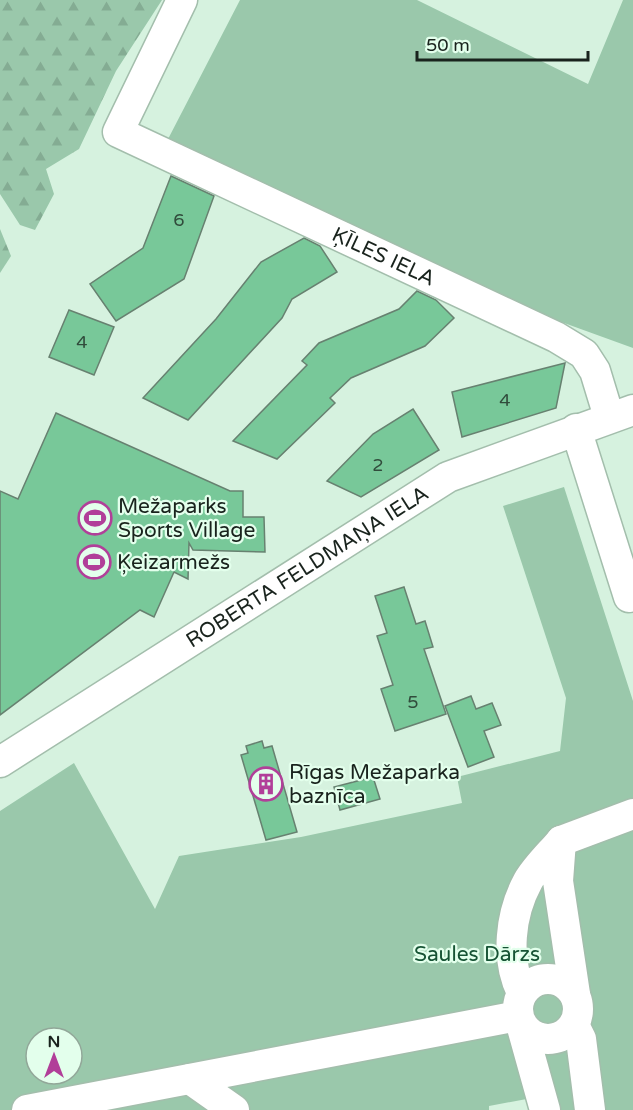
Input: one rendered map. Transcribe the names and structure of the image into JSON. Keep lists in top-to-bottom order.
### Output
{
  "streets": {
    "street": ["ĶĪLES IELA", "ROBERTA FELDMAŅA IELA"]
  },
  "crossings": [
    ["ĶĪLES IELA", "ROBERTA FELDMAŅA IELA"]
  ],
  "parks": ["Saules Dārzs"],
  "places": {
    "sports": ["Mežaparks Sports Village", "Ķeizarmežs"],
    "building": ["Rīgas Mežaparka baznīca"]
  },
  "house_numbers": [
    "6",
    "4",
    "4",
    "2",
    "5"
  ],
  "scale_bar": "50 m",
  "north": "top"
}
